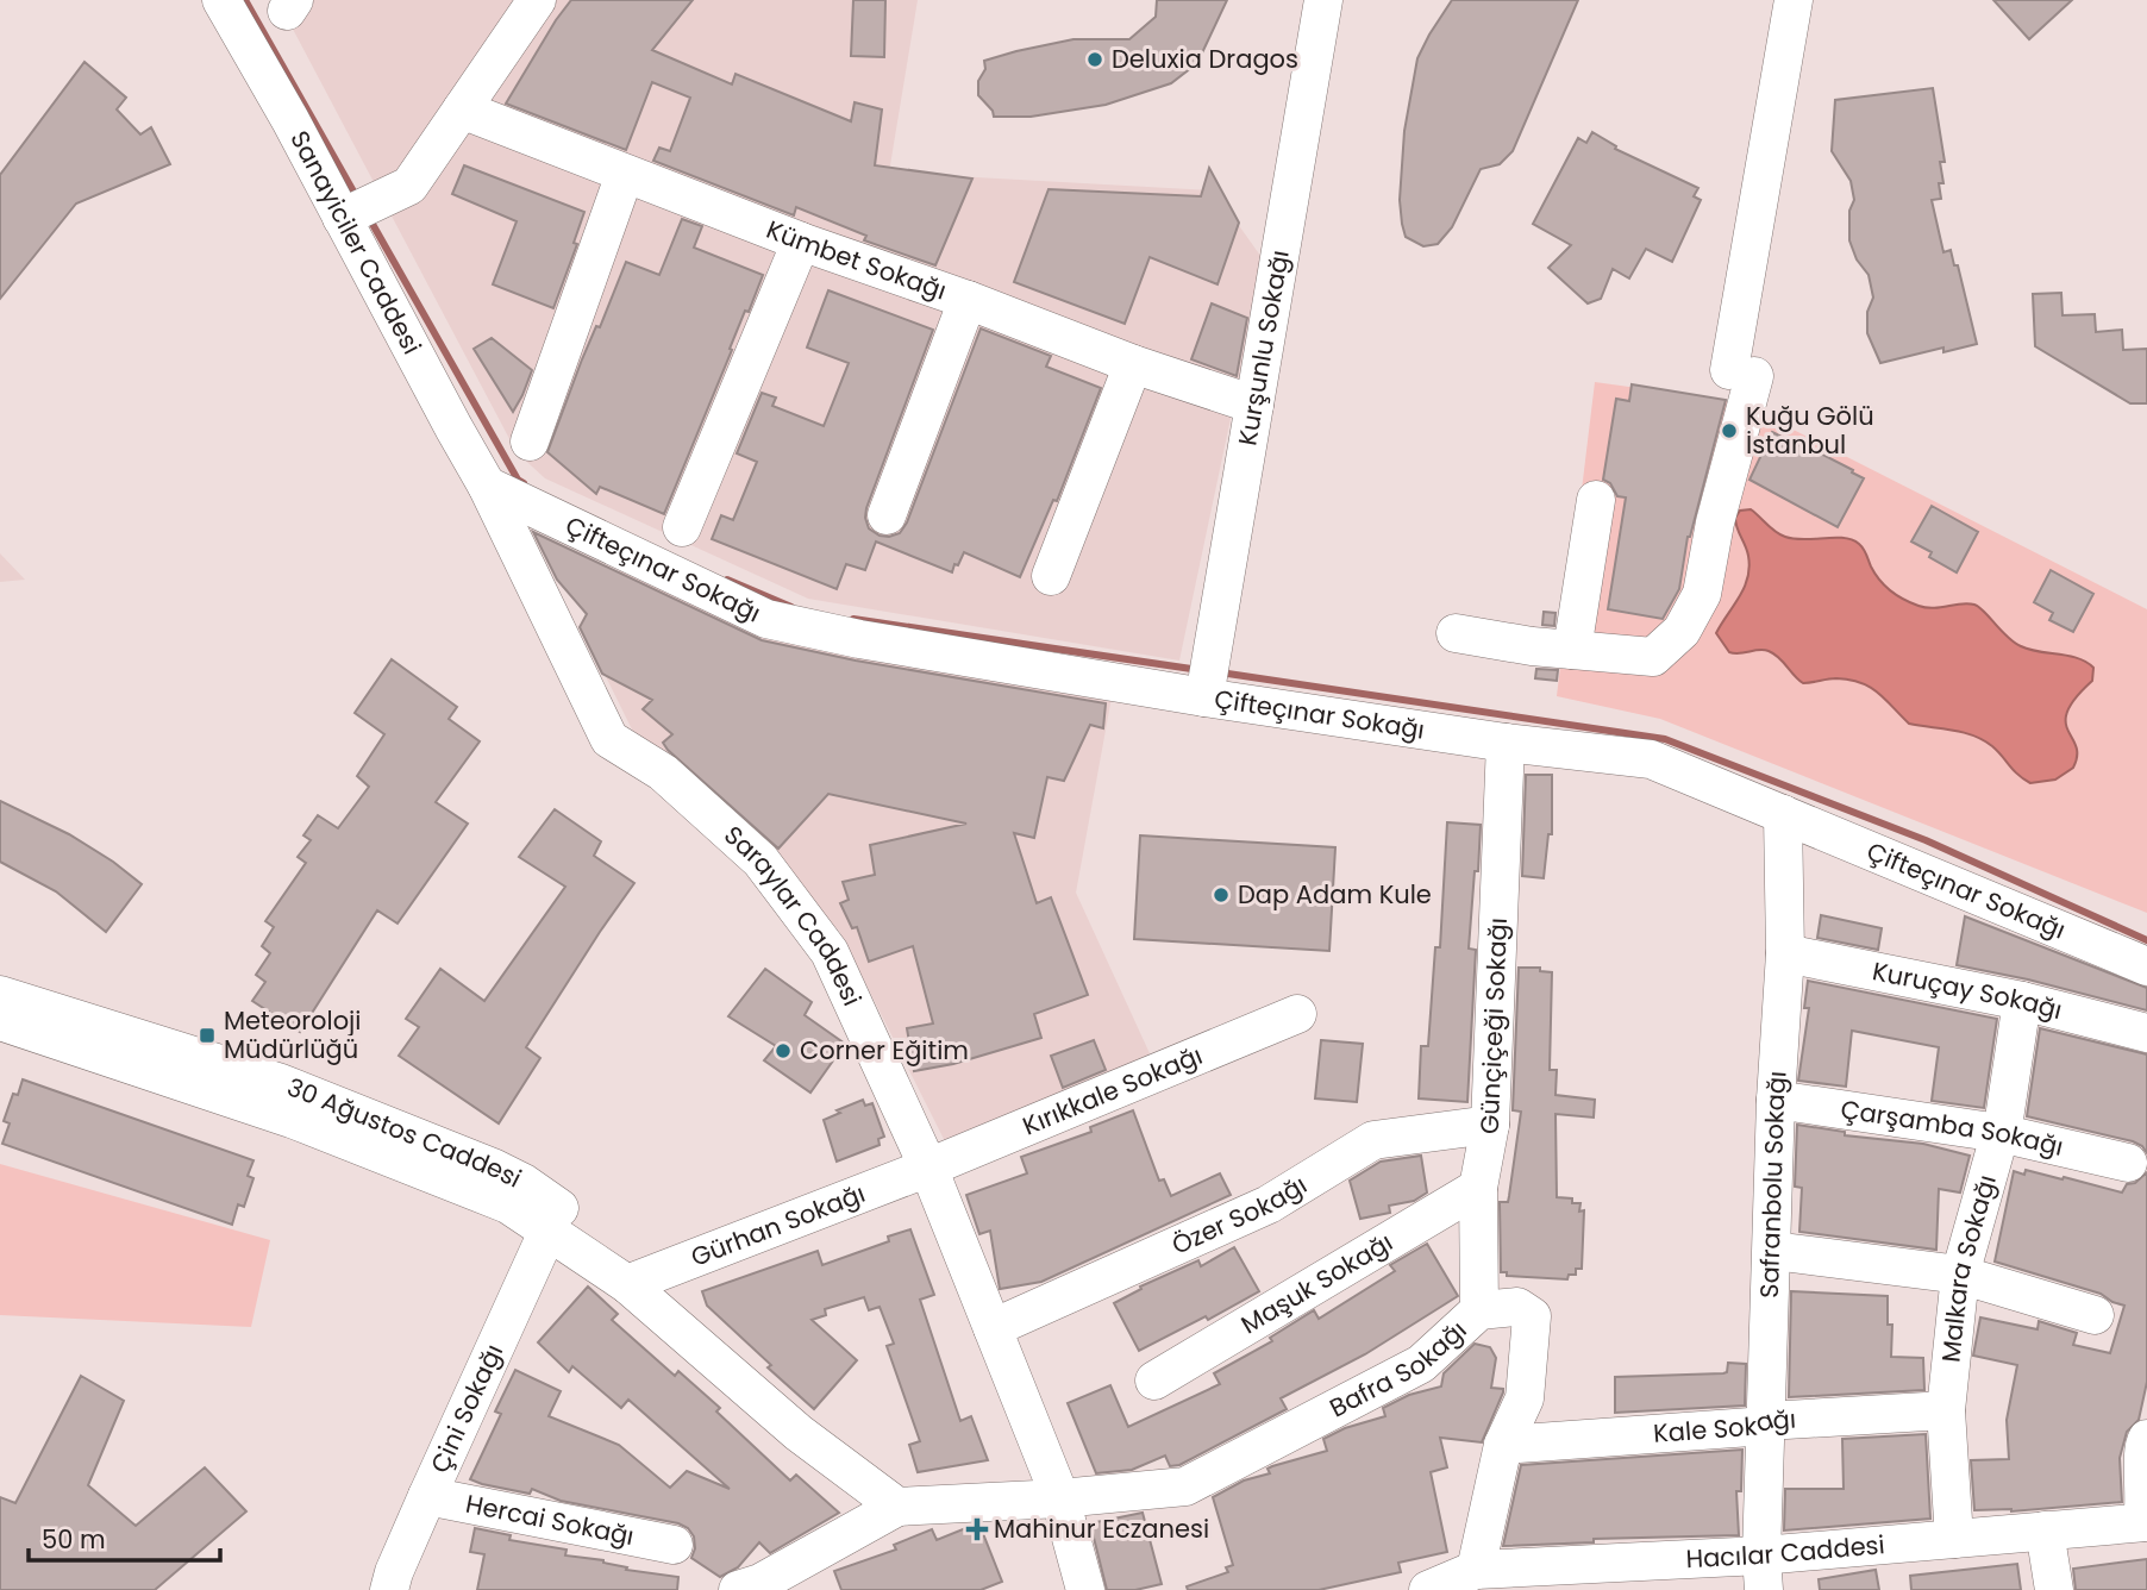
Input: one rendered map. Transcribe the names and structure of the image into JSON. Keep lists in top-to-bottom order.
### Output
{
  "streets": {
    "street": [
      "Sanayiciler Caddesi",
      "Kümbet Sokağı",
      "Kurşunlu Sokağı",
      "Çifteçınar Sokağı",
      "Saraylar Caddesi",
      "Kuruçay Sokağı",
      "Günçiçeği Sokağı",
      "Kırıkkale Sokağı",
      "Çarşamba Sokağı",
      "30 Ağustos Caddesi",
      "Safranbolu Sokağı",
      "Özer Sokağı",
      "Gürhan Sokağı",
      "Malkara Sokağı",
      "Maşuk Sokağı",
      "Bafra Sokağı",
      "Çini Sokağı",
      "Kale Sokağı",
      "Hercai Sokağı",
      "Hacılar Caddesi"
    ]
  },
  "crossings": [
    ["Sanayiciler Caddesi", "Çifteçınar Sokağı"],
    ["Sanayiciler Caddesi", "Saraylar Caddesi"],
    ["Kümbet Sokağı", "Kurşunlu Sokağı"],
    ["Kurşunlu Sokağı", "Çifteçınar Sokağı"],
    ["Çifteçınar Sokağı", "Saraylar Caddesi"],
    ["Çifteçınar Sokağı", "Günçiçeği Sokağı"],
    ["Çifteçınar Sokağı", "Safranbolu Sokağı"],
    ["Saraylar Caddesi", "Kırıkkale Sokağı"],
    ["Saraylar Caddesi", "Özer Sokağı"],
    ["Saraylar Caddesi", "Gürhan Sokağı"],
    ["Saraylar Caddesi", "Bafra Sokağı"],
    ["Kuruçay Sokağı", "Safranbolu Sokağı"],
    ["Kuruçay Sokağı", "Malkara Sokağı"],
    ["Günçiçeği Sokağı", "Özer Sokağı"],
    ["Günçiçeği Sokağı", "Maşuk Sokağı"],
    ["Günçiçeği Sokağı", "Bafra Sokağı"],
    ["Kırıkkale Sokağı", "Gürhan Sokağı"],
    ["Çarşamba Sokağı", "Safranbolu Sokağı"],
    ["Çarşamba Sokağı", "Malkara Sokağı"],
    ["30 Ağustos Caddesi", "Gürhan Sokağı"],
    ["30 Ağustos Caddesi", "Çini Sokağı"],
    ["Safranbolu Sokağı", "Kale Sokağı"],
    ["Safranbolu Sokağı", "Hacılar Caddesi"],
    ["Malkara Sokağı", "Kale Sokağı"],
    ["Malkara Sokağı", "Hacılar Caddesi"],
    ["Bafra Sokağı", "Kale Sokağı"],
    ["Bafra Sokağı", "Hacılar Caddesi"],
    ["Çini Sokağı", "Hercai Sokağı"]
  ],
  "places": {
    "other": [
      "Deluxia Dragos",
      "Kuğu Gölü İstanbul",
      "Dap Adam Kule",
      "Corner Eğitim"
    ],
    "transit": ["Meteoroloji Müdürlüğü"],
    "health": ["Mahinur Eczanesi"]
  },
  "scale_bar": "50 m"
}
